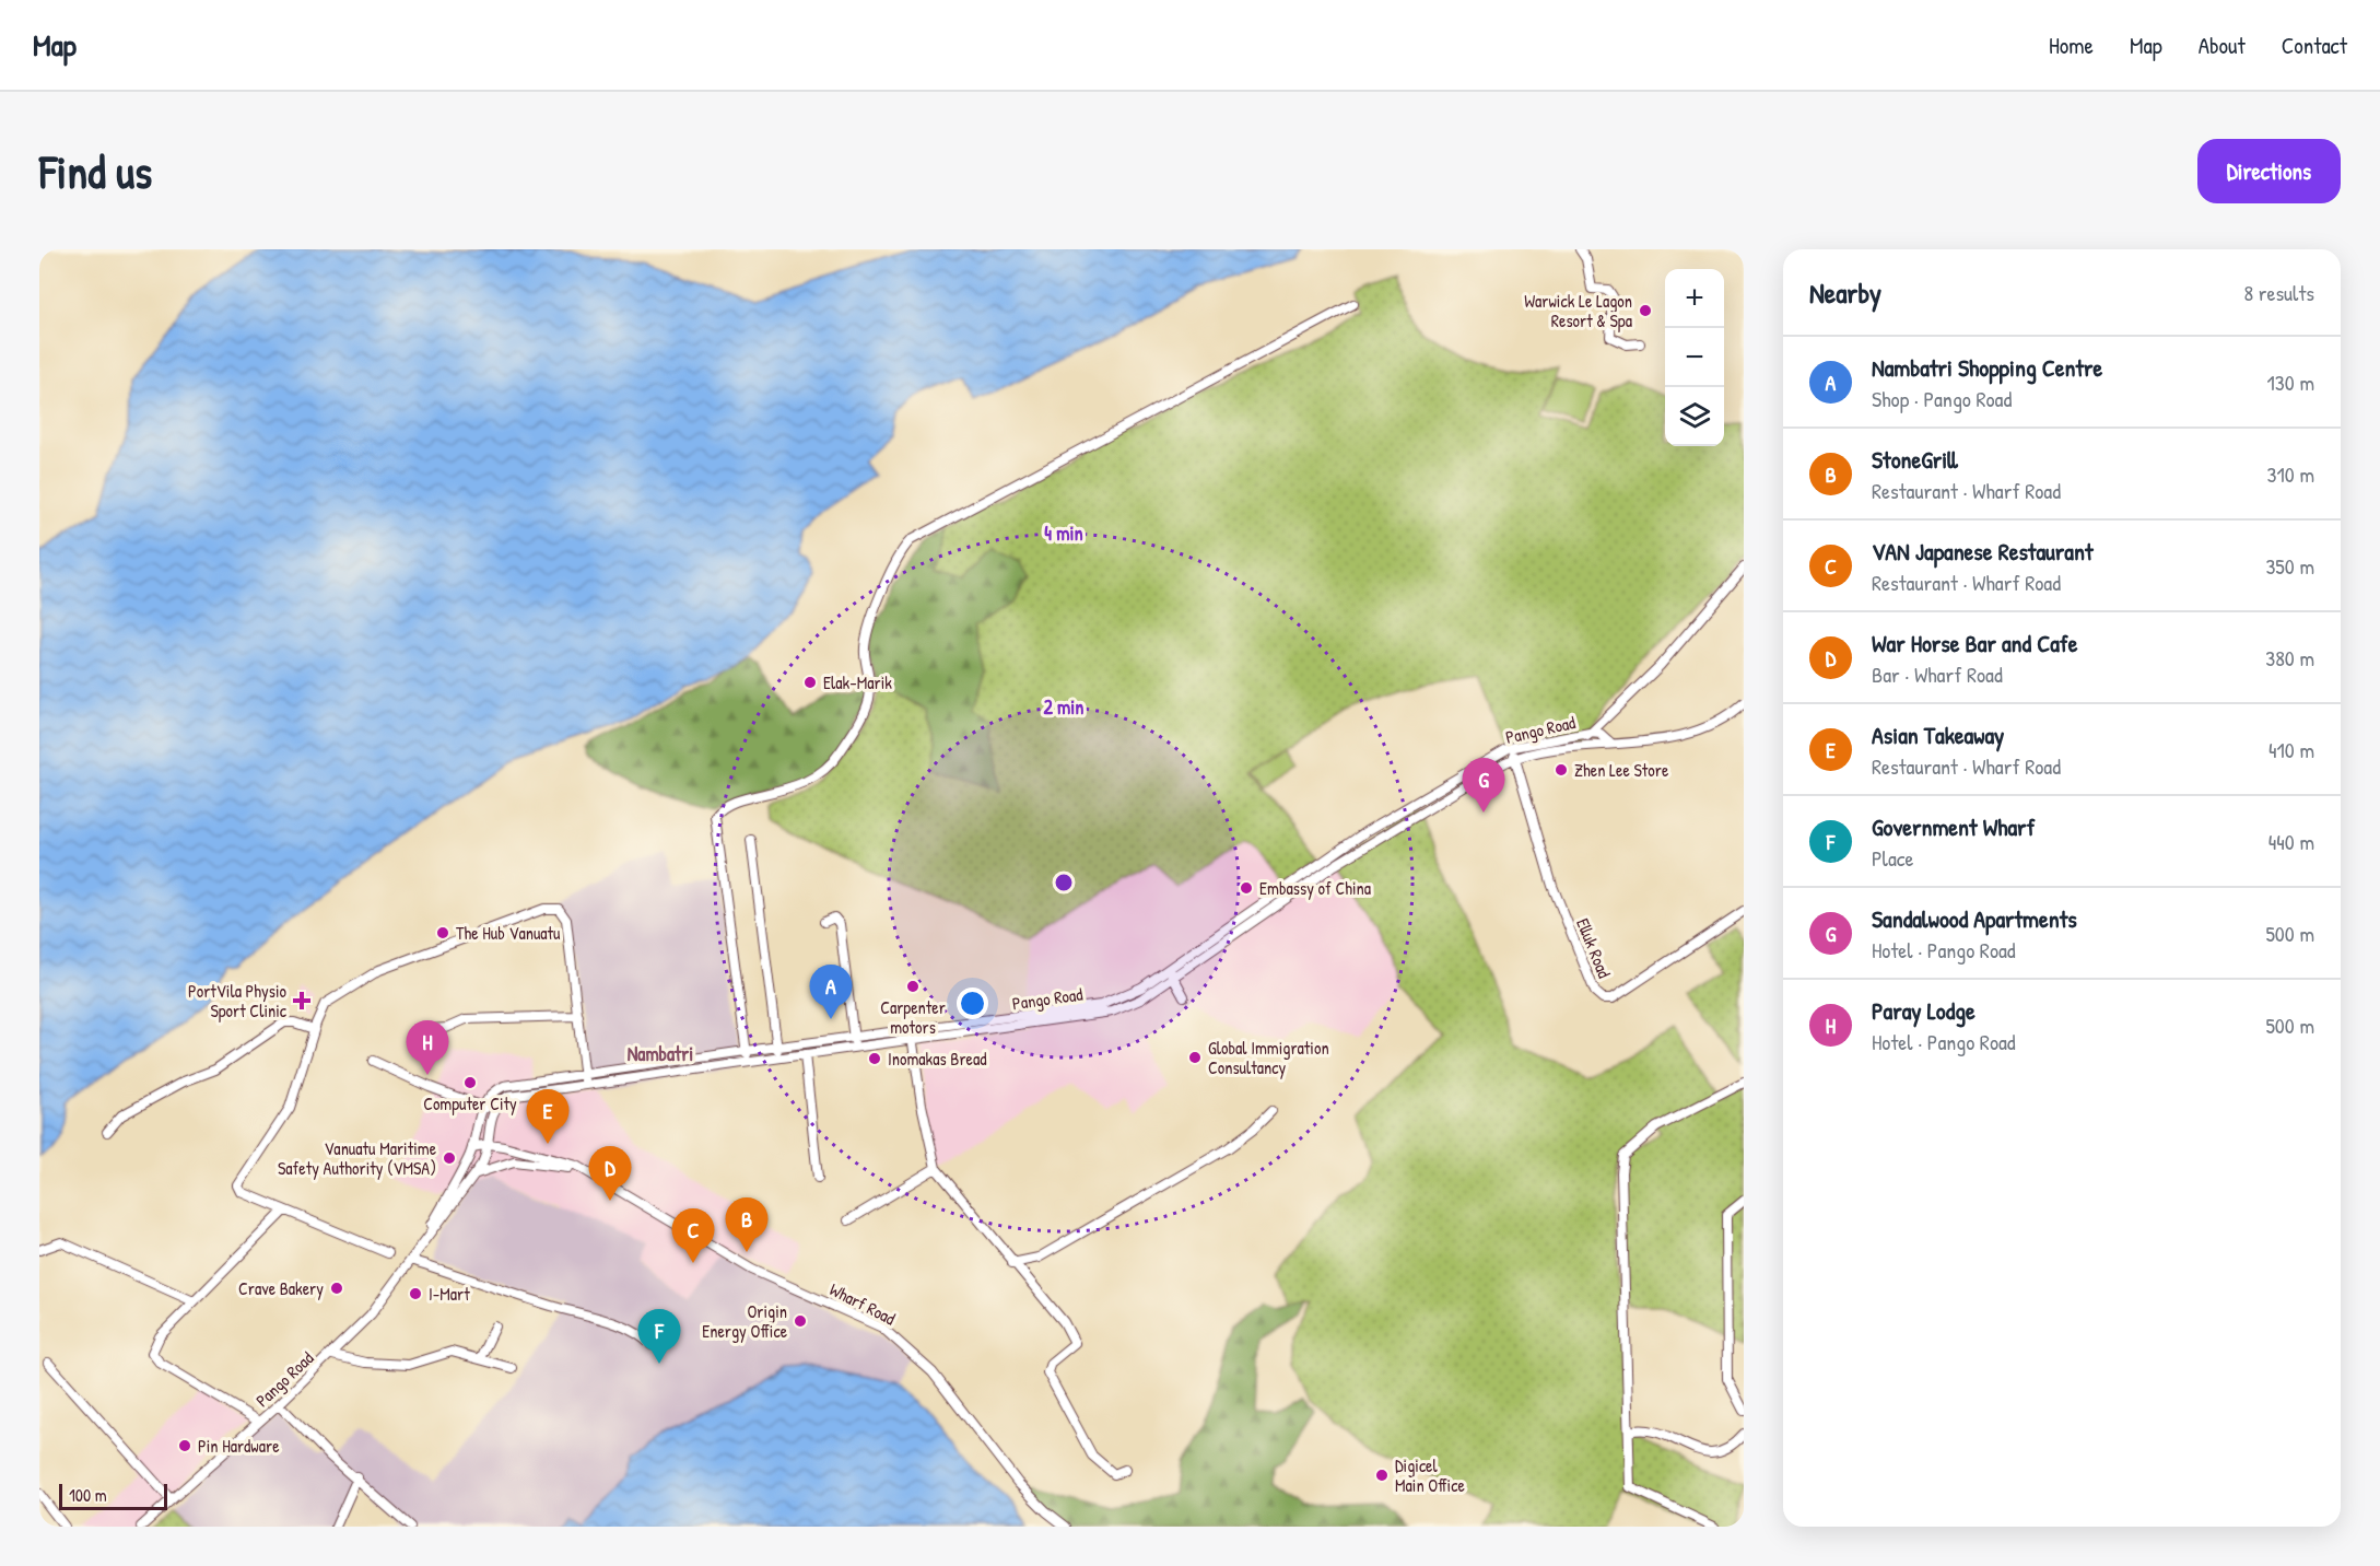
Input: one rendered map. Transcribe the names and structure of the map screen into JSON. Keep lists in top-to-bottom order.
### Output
{
  "streets": {
    "street": ["Pango Road", "Elluk Road", "Wharf Road"]
  },
  "crossings": [
    ["Pango Road", "Elluk Road"],
    ["Pango Road", "Wharf Road"]
  ],
  "districts": ["Nambatri"],
  "places": {
    "other": [
      "Warwick Le Lagon Resort & Spa",
      "Elak-Marik",
      "Zhen Lee Store",
      "Embassy of China",
      "The Hub Vanuatu",
      "Carpenter motors",
      "Global Immigration Consultancy",
      "Inomakas Bread",
      "Computer City",
      "Vanuatu Maritime Safety Authority (VMSA)",
      "Crave Bakery",
      "I-Mart",
      "Origin Energy Office",
      "Pin Hardware",
      "Digicel Main Office"
    ],
    "health": ["PortVila Physio Sport Clinic"]
  },
  "scale_bar": "100 m",
  "page": {
    "header": "Map",
    "nav": [
      "Home",
      "Map",
      "About",
      "Contact"
    ],
    "buttons": "Directions",
    "title": "Find us",
    "heading": ["Nearby", "8 results"],
    "map_buttons": ["+", "−"],
    "list": [
      {
        "mark": "A",
        "name": "Nambatri Shopping Centre",
        "note": "Shop · Pango Road",
        "value": "130 m"
      },
      {
        "mark": "B",
        "name": "StoneGrill",
        "note": "Restaurant · Wharf Road",
        "value": "310 m"
      },
      {
        "mark": "C",
        "name": "VAN Japanese Restaurant",
        "note": "Restaurant · Wharf Road",
        "value": "350 m"
      },
      {
        "mark": "D",
        "name": "War Horse Bar and Cafe",
        "note": "Bar · Wharf Road",
        "value": "380 m"
      },
      {
        "mark": "E",
        "name": "Asian Takeaway",
        "note": "Restaurant · Wharf Road",
        "value": "410 m"
      },
      {
        "mark": "F",
        "name": "Government Wharf",
        "note": "Place",
        "value": "440 m"
      },
      {
        "mark": "G",
        "name": "Sandalwood Apartments",
        "note": "Hotel · Pango Road",
        "value": "500 m"
      },
      {
        "mark": "H",
        "name": "Paray Lodge",
        "note": "Hotel · Pango Road",
        "value": "500 m"
      }
    ],
    "pins": [
      "G",
      "A",
      "H",
      "E",
      "D",
      "B",
      "C",
      "F"
    ],
    "scale": "100 m"
  },
  "rings": ["4 min", "2 min"]
}
